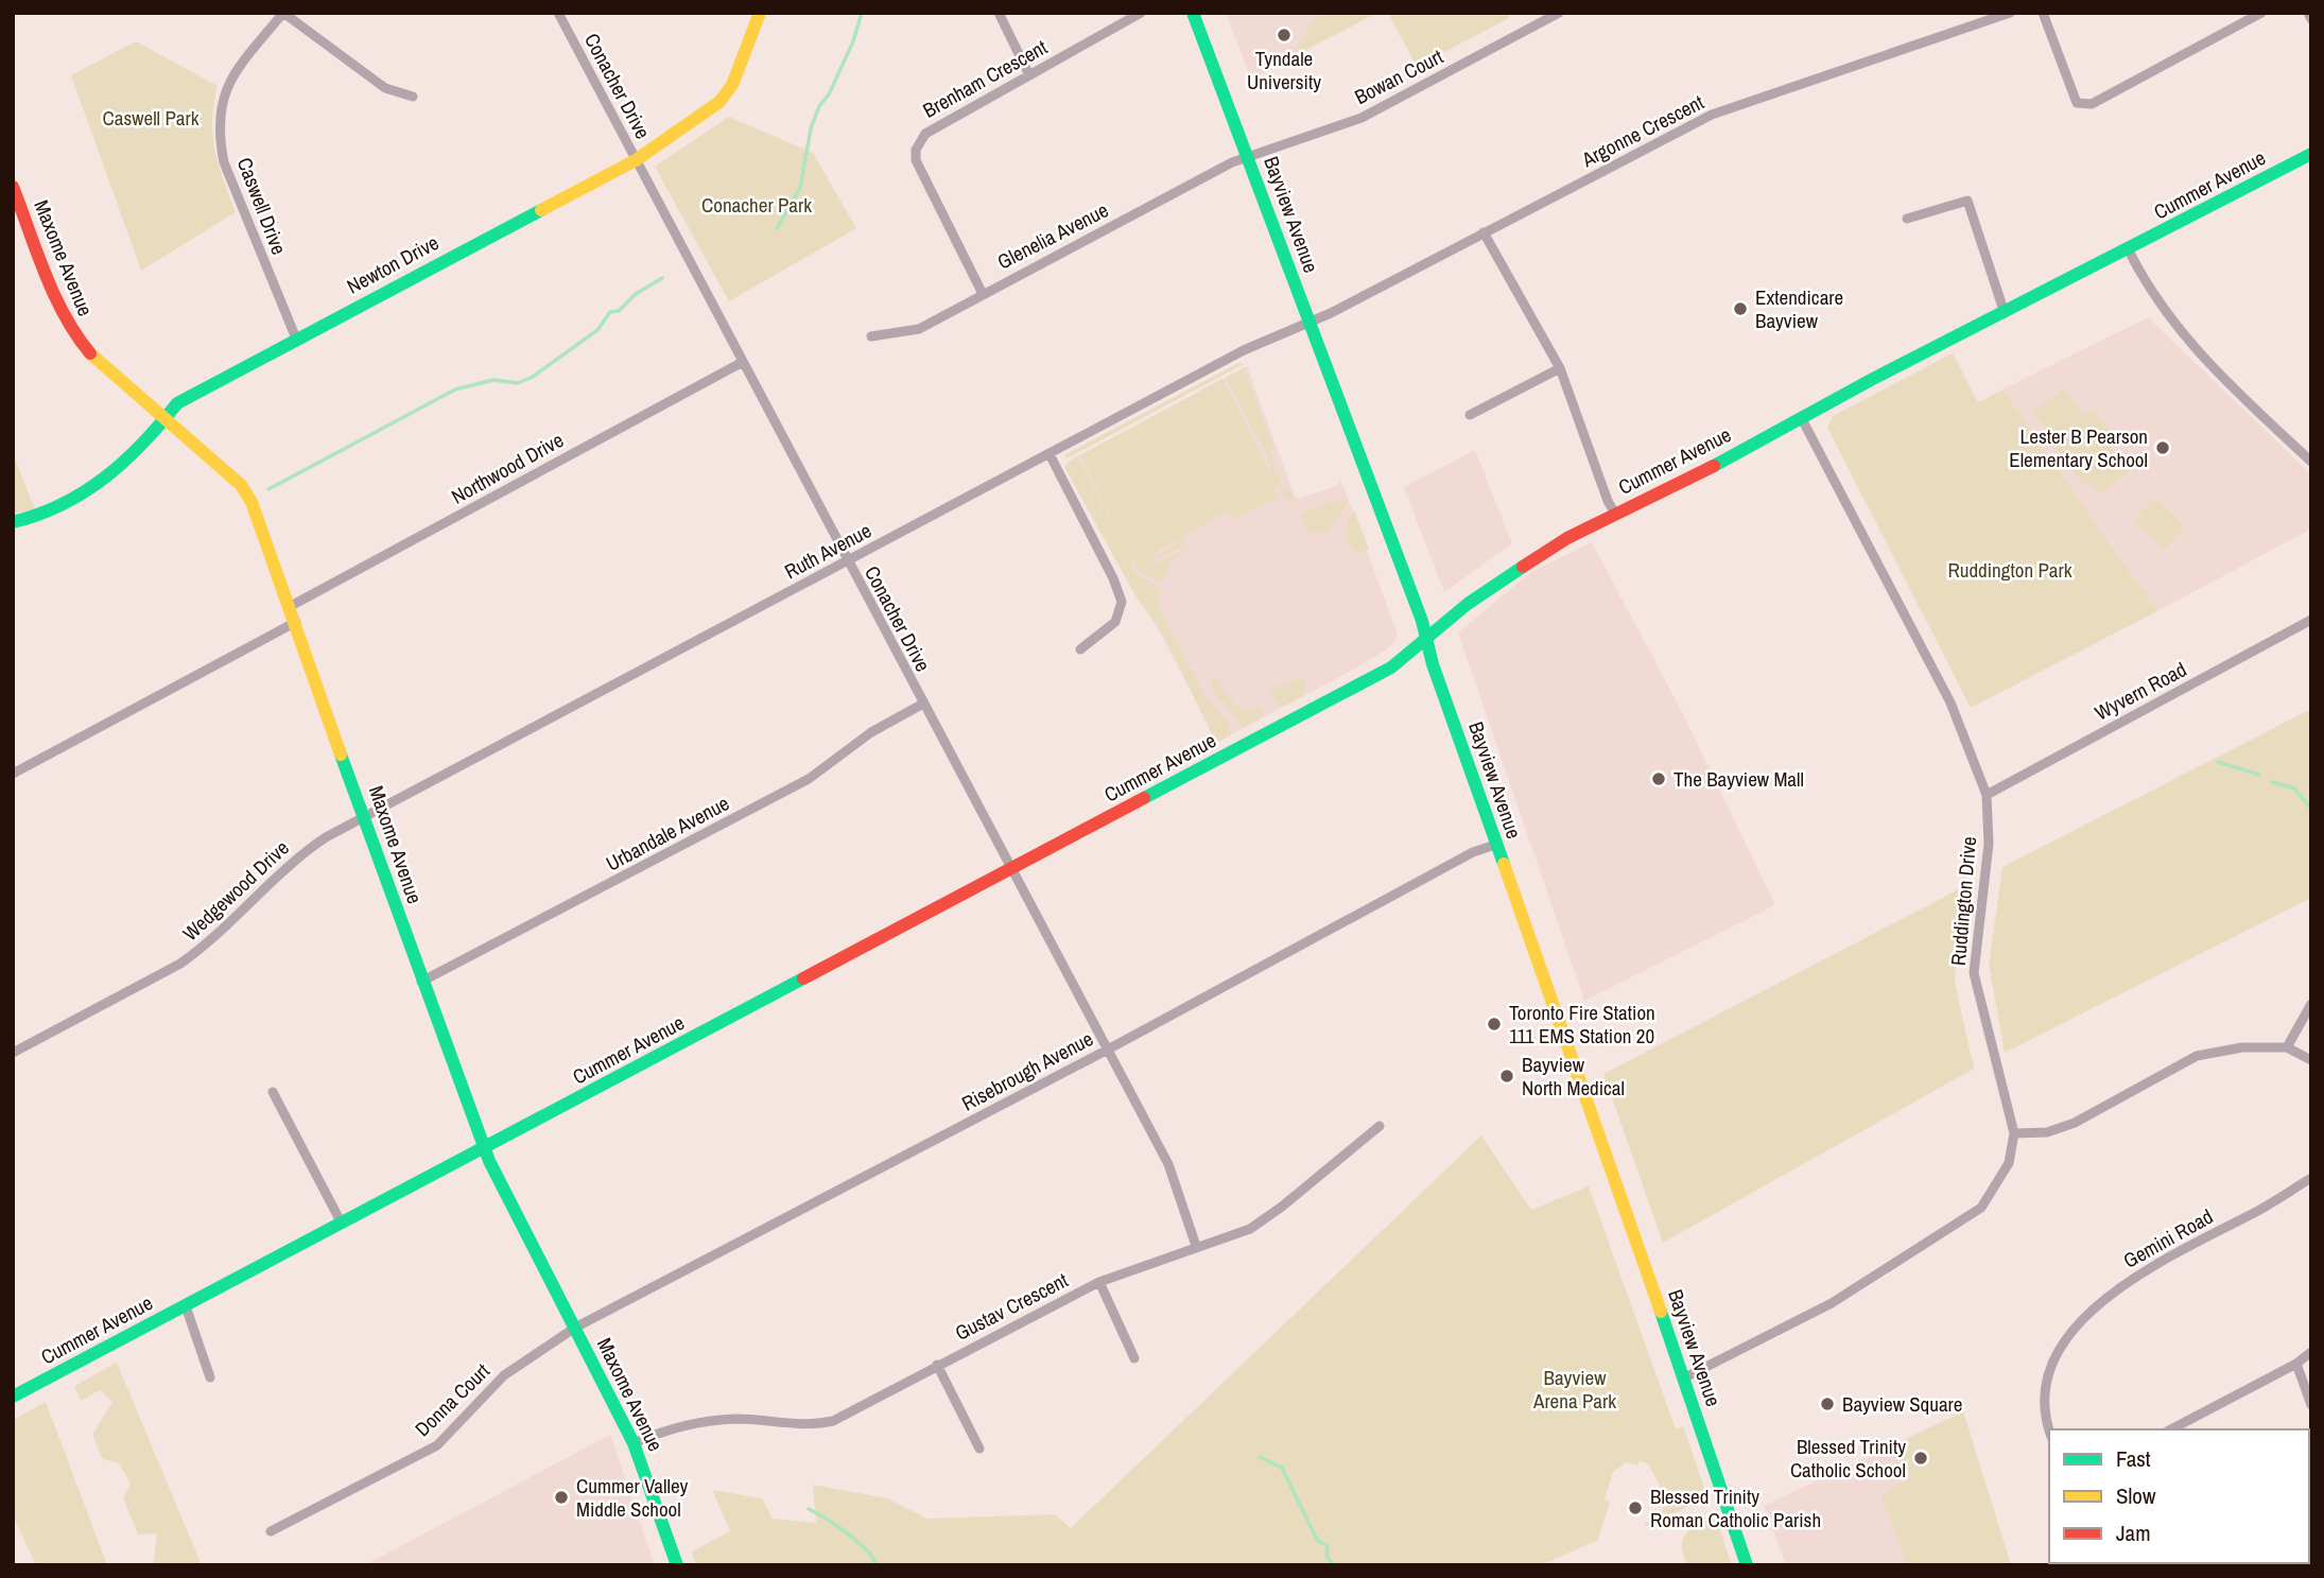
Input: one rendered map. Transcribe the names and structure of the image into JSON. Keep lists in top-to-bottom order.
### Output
{
  "streets": {
    "street": [
      "Bowan Court",
      "Brenham Crescent",
      "Conacher Drive",
      "Argonne Crescent",
      "Cummer Avenue",
      "Caswell Drive",
      "Bayview Avenue",
      "Glenelia Avenue",
      "Maxome Avenue",
      "Newton Drive",
      "Northwood Drive",
      "Ruth Avenue",
      "Wyvern Road",
      "Urbandale Avenue",
      "Wedgewood Drive",
      "Ruddington Drive",
      "Risebrough Avenue",
      "Gemini Road",
      "Gustav Crescent",
      "Donna Court"
    ]
  },
  "crossings": [
    ["Bowan Court", "Bayview Avenue"],
    ["Bowan Court", "Glenelia Avenue"],
    ["Brenham Crescent", "Glenelia Avenue"],
    ["Conacher Drive", "Cummer Avenue"],
    ["Conacher Drive", "Newton Drive"],
    ["Conacher Drive", "Northwood Drive"],
    ["Conacher Drive", "Ruth Avenue"],
    ["Conacher Drive", "Urbandale Avenue"],
    ["Conacher Drive", "Risebrough Avenue"],
    ["Conacher Drive", "Gustav Crescent"],
    ["Argonne Crescent", "Bayview Avenue"],
    ["Argonne Crescent", "Ruth Avenue"],
    ["Cummer Avenue", "Bayview Avenue"],
    ["Cummer Avenue", "Maxome Avenue"],
    ["Cummer Avenue", "Ruddington Drive"],
    ["Caswell Drive", "Newton Drive"],
    ["Bayview Avenue", "Glenelia Avenue"],
    ["Bayview Avenue", "Ruth Avenue"],
    ["Bayview Avenue", "Ruddington Drive"],
    ["Bayview Avenue", "Risebrough Avenue"],
    ["Maxome Avenue", "Newton Drive"],
    ["Maxome Avenue", "Northwood Drive"],
    ["Maxome Avenue", "Ruth Avenue"],
    ["Maxome Avenue", "Urbandale Avenue"],
    ["Maxome Avenue", "Wedgewood Drive"],
    ["Maxome Avenue", "Risebrough Avenue"],
    ["Maxome Avenue", "Gustav Crescent"],
    ["Maxome Avenue", "Donna Court"],
    ["Ruth Avenue", "Wedgewood Drive"],
    ["Wyvern Road", "Ruddington Drive"],
    ["Risebrough Avenue", "Donna Court"]
  ],
  "parks": [
    "Caswell Park",
    "Conacher Park",
    "Ruddington Park",
    "Bayview Arena Park"
  ],
  "places": [
    "Tyndale University",
    "Extendicare Bayview",
    "Lester B Pearson Elementary School",
    "The Bayview Mall",
    "Toronto Fire Station 111 EMS Station 20",
    "Bayview North Medical",
    "Bayview Square",
    "Blessed Trinity Catholic School",
    "Cummer Valley Middle School",
    "Blessed Trinity Roman Catholic Parish"
  ],
  "legend": ["Fast", "Slow", "Jam"]
}
